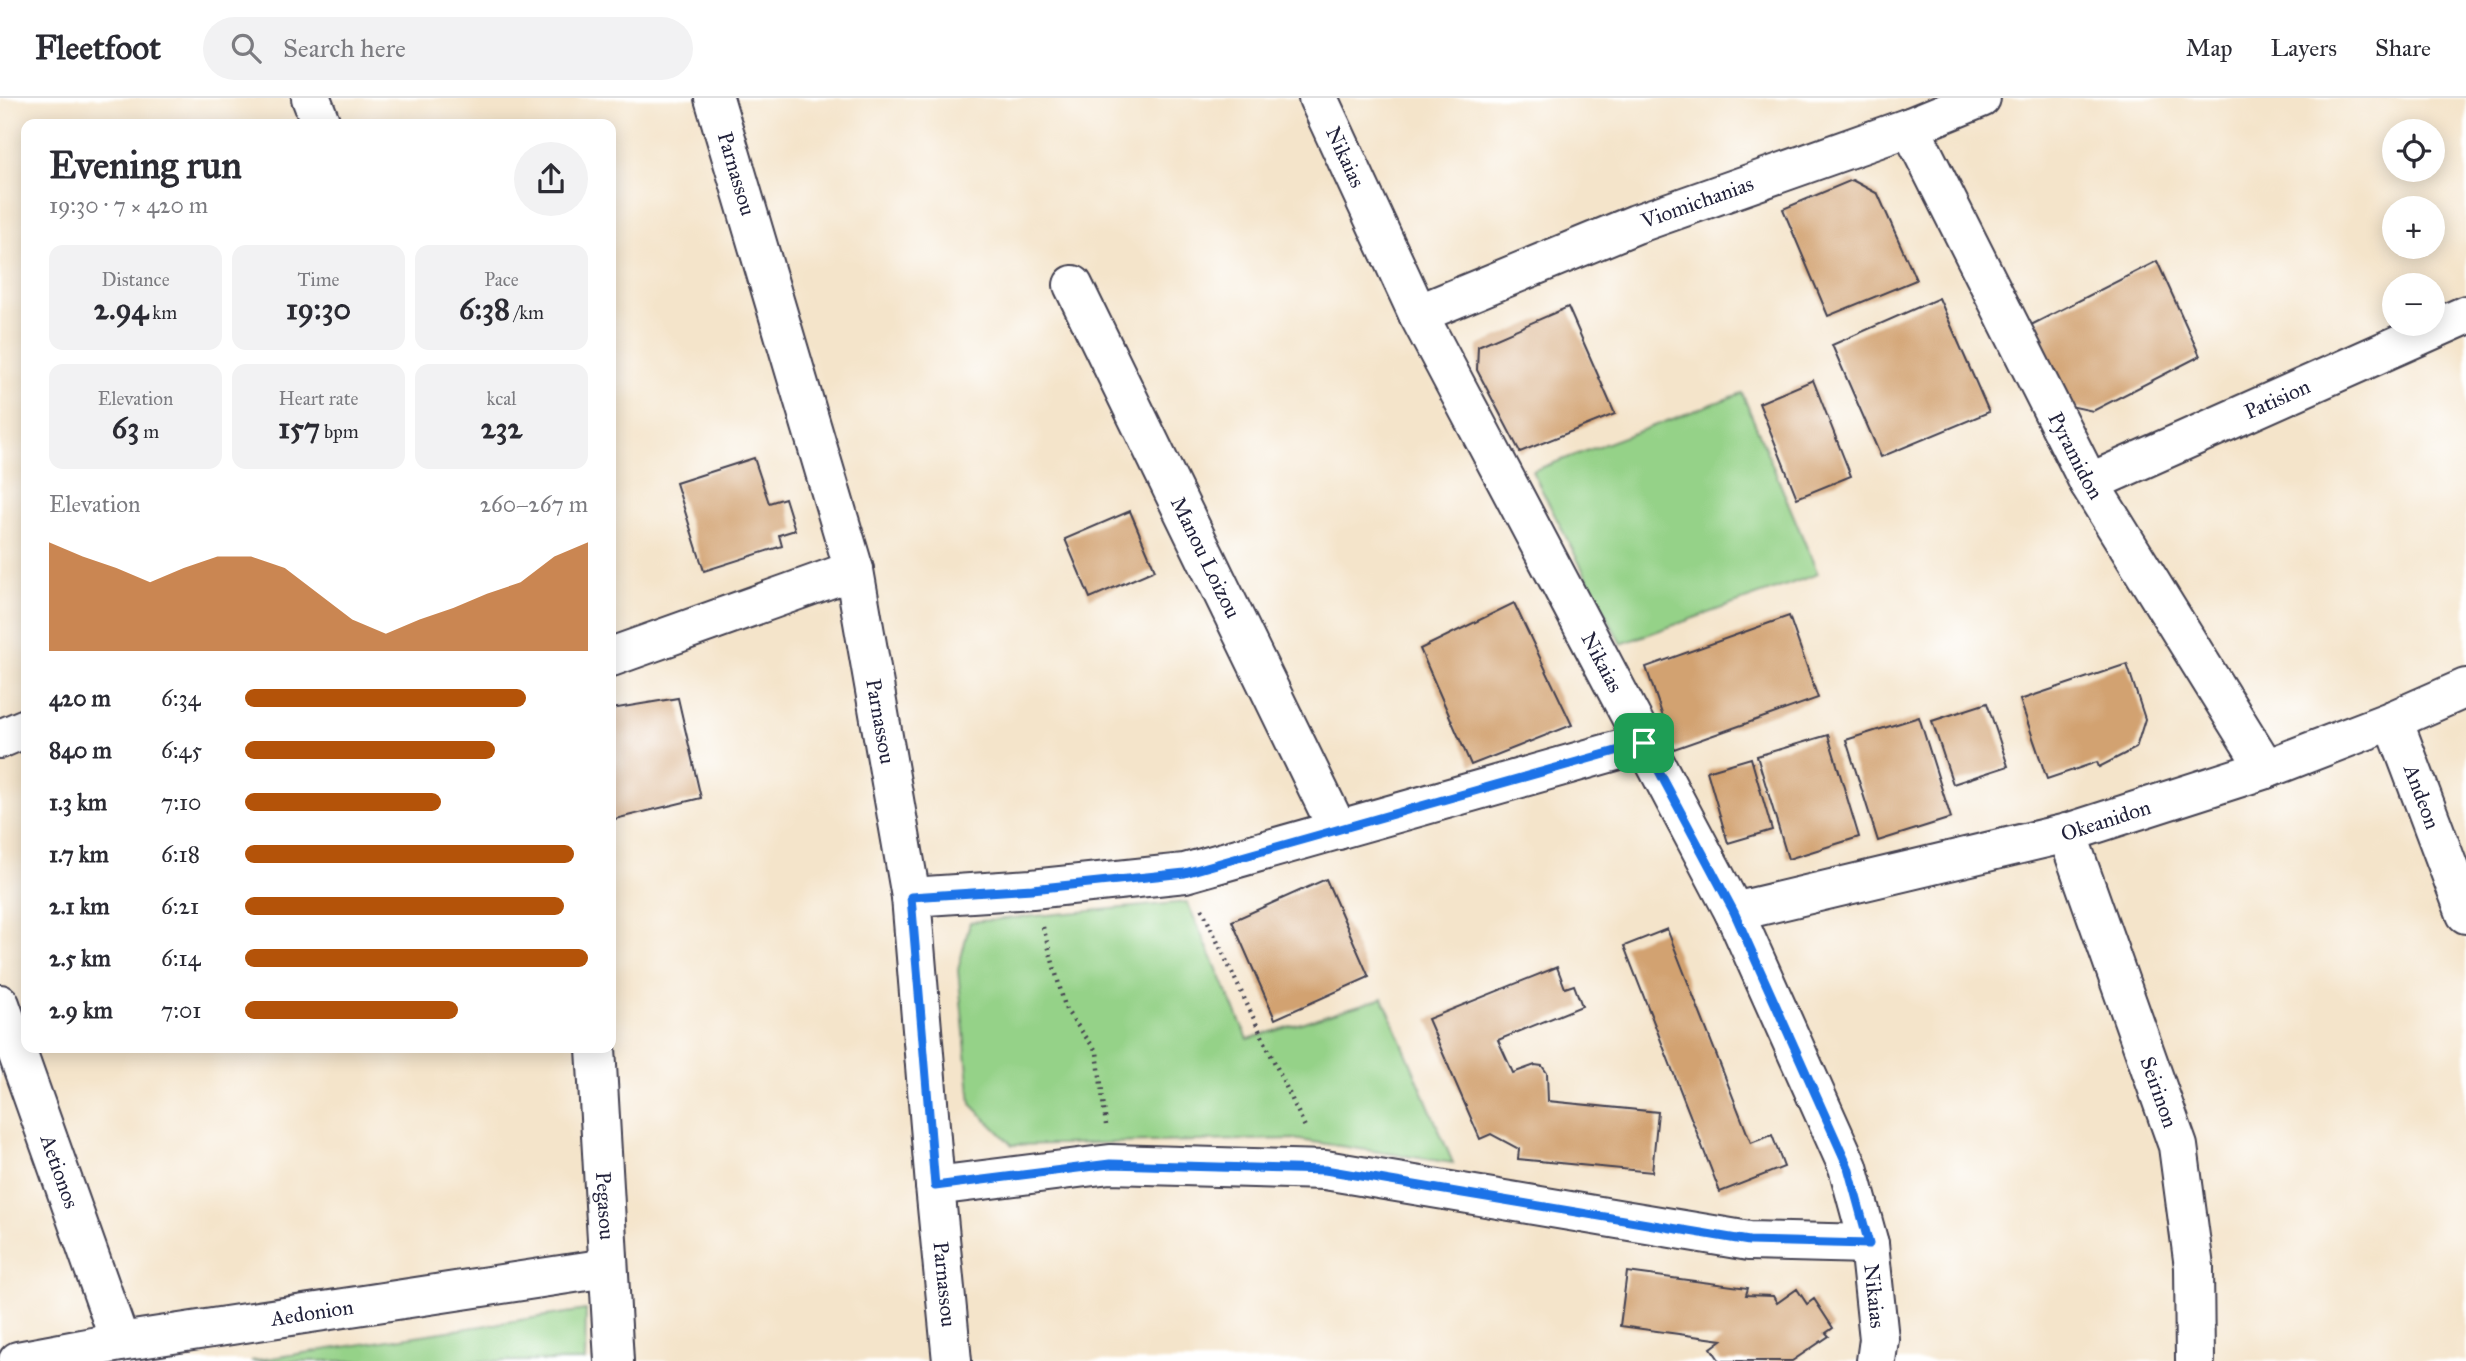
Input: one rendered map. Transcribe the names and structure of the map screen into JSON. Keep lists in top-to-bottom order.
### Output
{
  "streets": {
    "street": [
      "Nikaias",
      "Parnassou",
      "Viomichanias",
      "Patision",
      "Pyramidon",
      "Manou Loizou",
      "Andeon",
      "Okeanidon",
      "Seirinon",
      "Aetionos",
      "Pegasou",
      "Aedonion"
    ]
  },
  "crossings": [
    ["Nikaias", "Viomichanias"],
    ["Nikaias", "Okeanidon"],
    ["Viomichanias", "Pyramidon"],
    ["Patision", "Pyramidon"],
    ["Pyramidon", "Okeanidon"],
    ["Andeon", "Okeanidon"],
    ["Okeanidon", "Seirinon"],
    ["Aetionos", "Aedonion"],
    ["Pegasou", "Aedonion"]
  ],
  "page": {
    "header": "Fleetfoot",
    "search": "Search here",
    "nav": ["Map", "Layers", "Share"],
    "map_buttons": ["+", "−"],
    "heading": ["Evening run", "19:30 · 7 × 420 m"],
    "stats": [
      ["Distance", "2.94 km"],
      ["Time", "19:30"],
      ["Pace", "6:38 /km"],
      ["Elevation", "63 m"],
      ["Heart rate", "157 bpm"],
      ["kcal", "232"]
    ],
    "chart": ["Elevation", "260–267 m"],
    "list": [
      {
        "name": "420 m",
        "note": "6:34"
      },
      {
        "name": "840 m",
        "note": "6:45"
      },
      {
        "name": "1.3 km",
        "note": "7:10"
      },
      {
        "name": "1.7 km",
        "note": "6:18"
      },
      {
        "name": "2.1 km",
        "note": "6:21"
      },
      {
        "name": "2.5 km",
        "note": "6:14"
      },
      {
        "name": "2.9 km",
        "note": "7:01"
      }
    ]
  }
}
